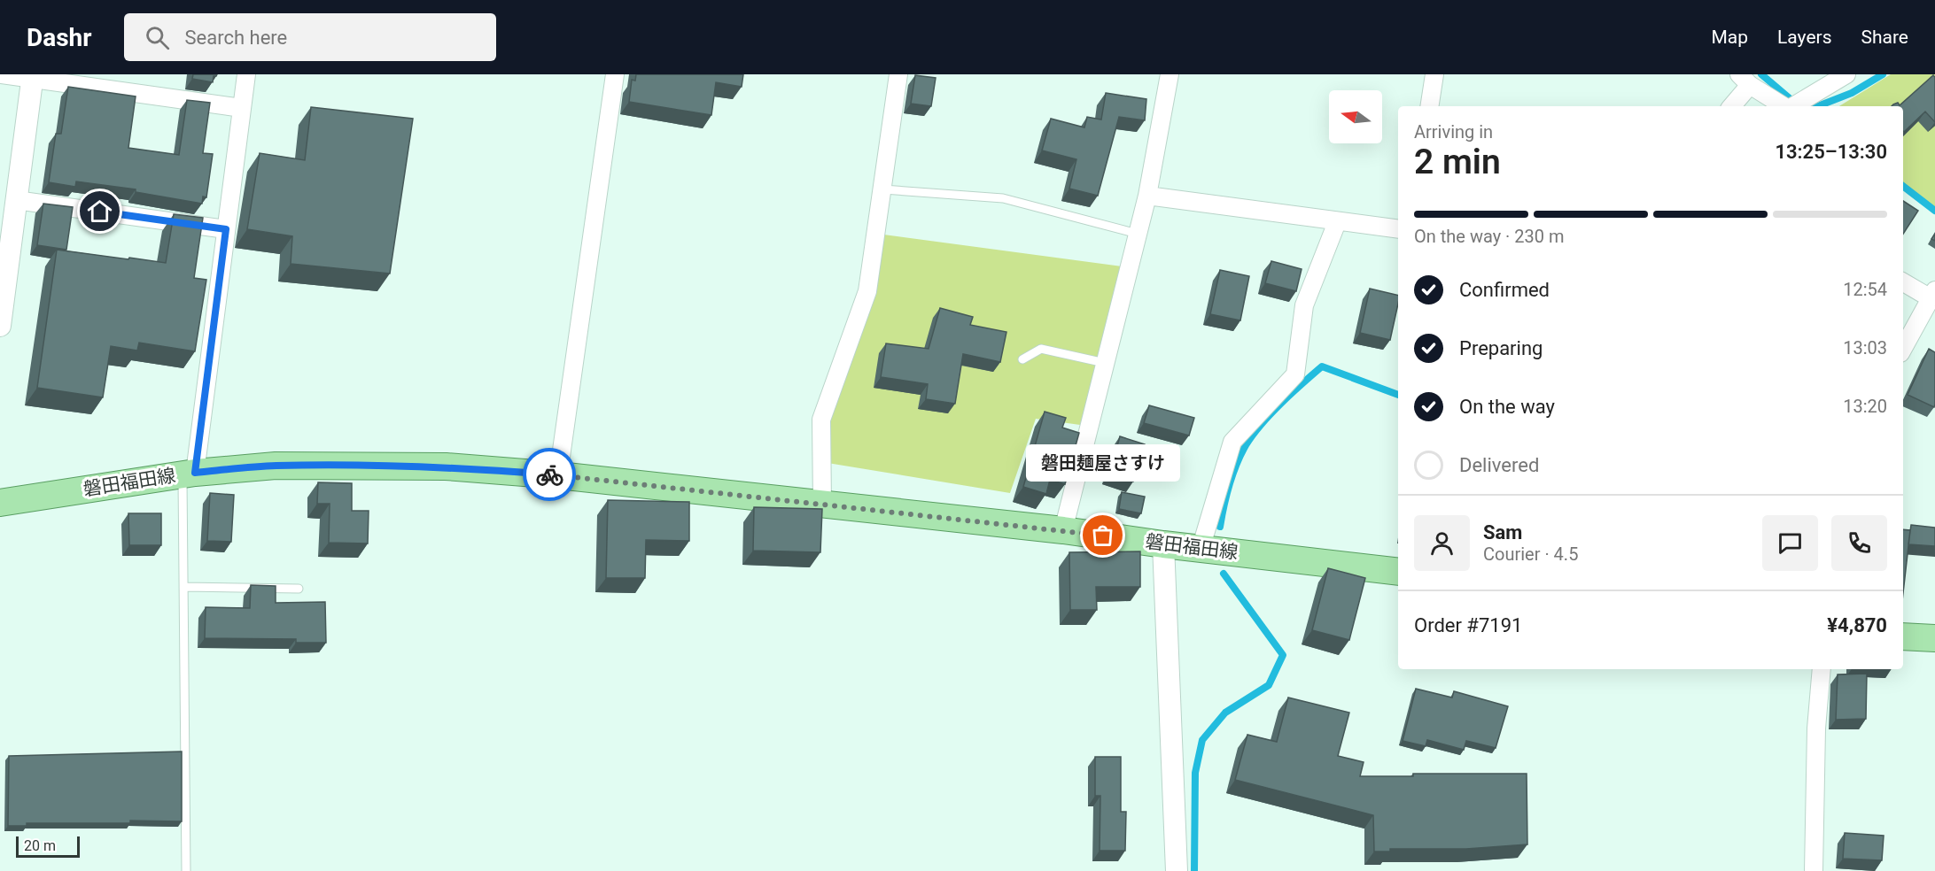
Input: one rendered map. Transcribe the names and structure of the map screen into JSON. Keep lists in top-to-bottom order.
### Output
{
  "streets": {
    "main road": ["磐田福田線"]
  },
  "places": ["磐田麺屋さすけ"],
  "scale_bar": "20 m",
  "north": "left",
  "page": {
    "header": "Dashr",
    "search": "Search here",
    "nav": ["Map", "Layers", "Share"],
    "heading": ["2 min", "Arriving in", "13:25–13:30"],
    "panel": [
      "Sam",
      "Courier · 4.5",
      "Order #7191",
      "¥4,870"
    ],
    "bar": "On the way · 230 m",
    "list": [
      ["Confirmed", "12:54"],
      ["Preparing", "13:03"],
      ["On the way", "13:20"],
      "Delivered"
    ],
    "bubble": "磐田麺屋さすけ",
    "scale": "20 m"
  }
}
